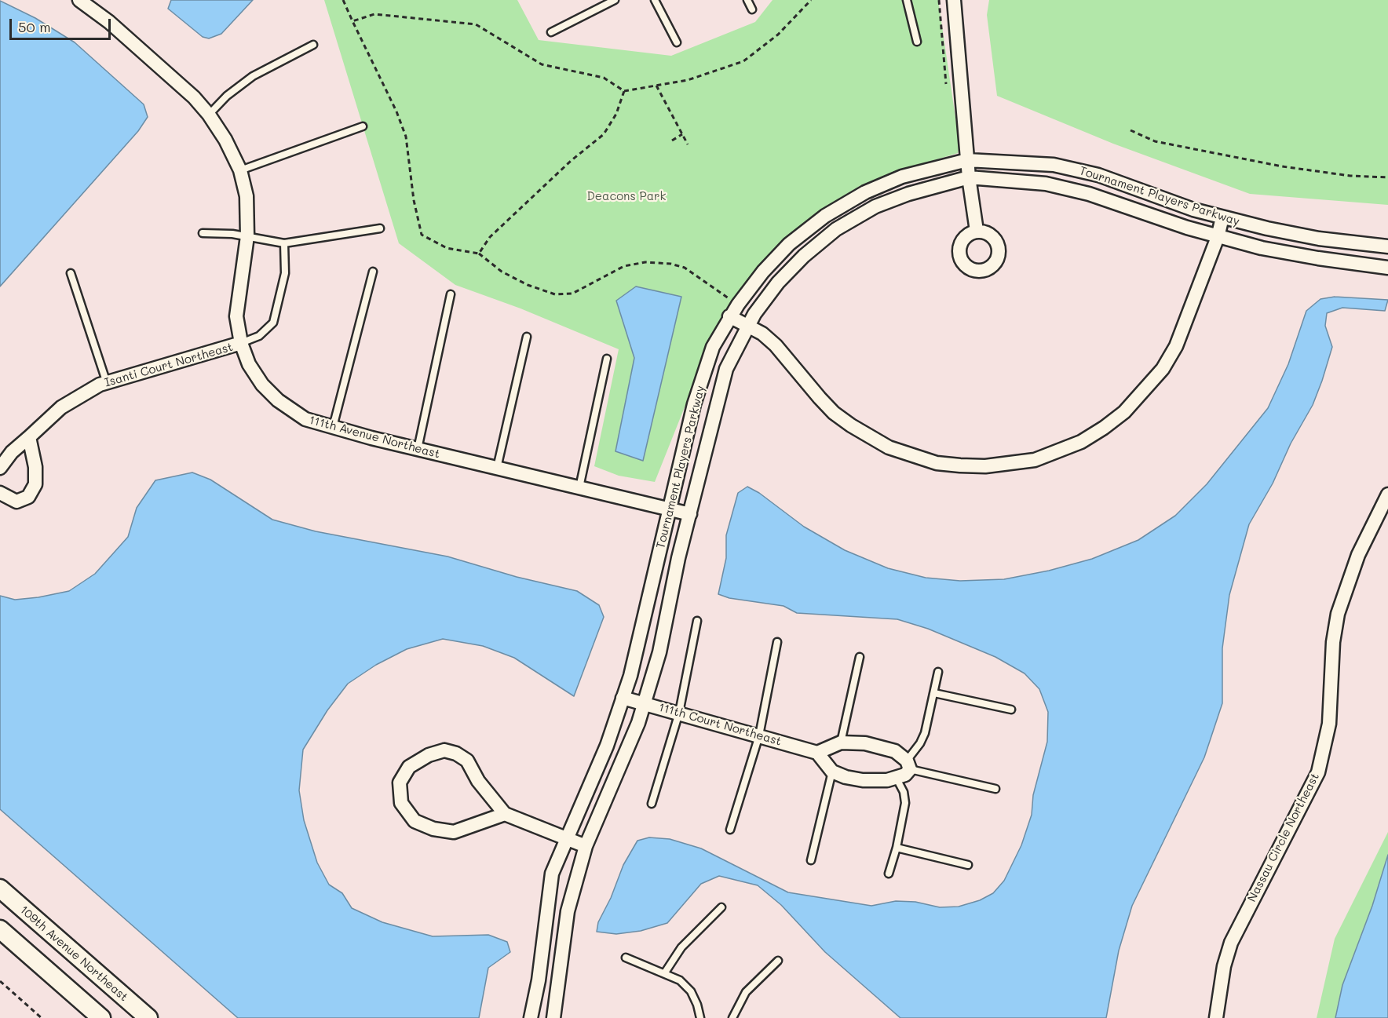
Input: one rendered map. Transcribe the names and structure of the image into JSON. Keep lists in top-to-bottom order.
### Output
{
  "streets": {
    "main road": ["109th Avenue Northeast"],
    "street": [
      "Tournament Players Parkway",
      "Isanti Court Northeast",
      "111th Avenue Northeast",
      "111th Court Northeast",
      "Nassau Circle Northeast"
    ]
  },
  "crossings": [
    ["Tournament Players Parkway", "111th Avenue Northeast"],
    ["Tournament Players Parkway", "111th Court Northeast"],
    ["Isanti Court Northeast", "111th Avenue Northeast"]
  ],
  "parks": ["Deacons Park"],
  "scale_bar": "50 m"
}
